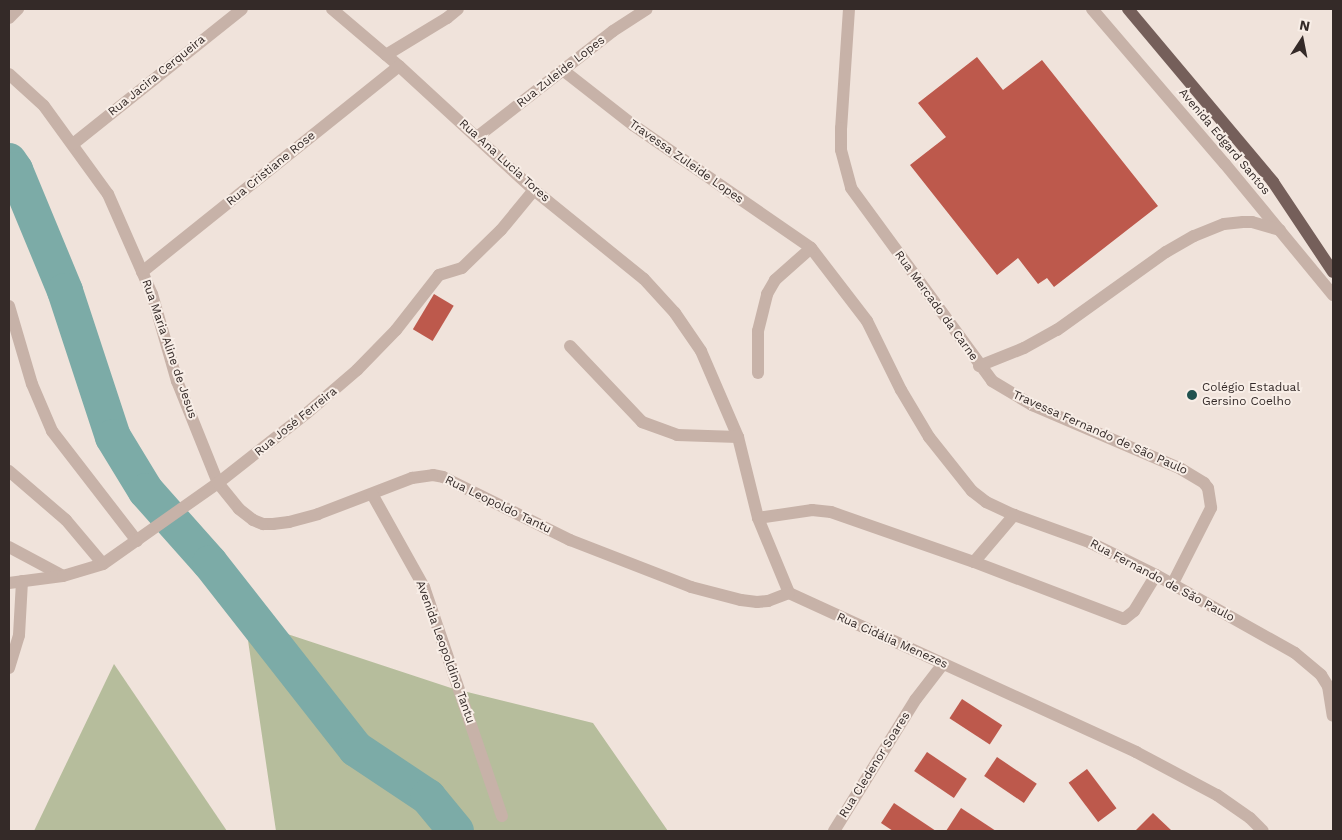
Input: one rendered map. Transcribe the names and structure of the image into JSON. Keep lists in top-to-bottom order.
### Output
{
  "streets": {
    "main road": ["Avenida Edgard Santos"],
    "street": [
      "Rua Zuleide Lopes",
      "Rua Jacira Cerqueira",
      "Rua Ana Lucia Tores",
      "Travessa Zuleide Lopes",
      "Rua Cristiane Rose",
      "Rua Mercado da Carne",
      "Rua Maria Aline de Jesus",
      "Rua José Ferreira",
      "Travessa Fernando de São Paulo",
      "Rua Leopoldo Tantu",
      "Rua Fernando de São Paulo",
      "Rua Cidália Menezes",
      "Avenida Leopoldino Tantu",
      "Rua Cledenor Soares"
    ]
  },
  "crossings": [
    ["Rua Zuleide Lopes", "Rua Ana Lucia Tores"],
    ["Rua Zuleide Lopes", "Travessa Zuleide Lopes"],
    ["Rua Jacira Cerqueira", "Rua Maria Aline de Jesus"],
    ["Avenida Edgard Santos", "Rua Mercado da Carne"],
    ["Rua Ana Lucia Tores", "Rua Cristiane Rose"],
    ["Rua Ana Lucia Tores", "Rua José Ferreira"],
    ["Travessa Zuleide Lopes", "Rua Fernando de São Paulo"],
    ["Rua Cristiane Rose", "Rua Maria Aline de Jesus"],
    ["Rua Mercado da Carne", "Travessa Fernando de São Paulo"],
    ["Rua Maria Aline de Jesus", "Rua José Ferreira"],
    ["Rua Maria Aline de Jesus", "Rua Leopoldo Tantu"],
    ["Rua José Ferreira", "Rua Leopoldo Tantu"],
    ["Travessa Fernando de São Paulo", "Rua Fernando de São Paulo"],
    ["Rua Leopoldo Tantu", "Rua Cidália Menezes"],
    ["Rua Leopoldo Tantu", "Avenida Leopoldino Tantu"],
    ["Rua Cidália Menezes", "Rua Cledenor Soares"]
  ],
  "places": ["Colégio Estadual Gersino Coelho"],
  "north": "top"
}
